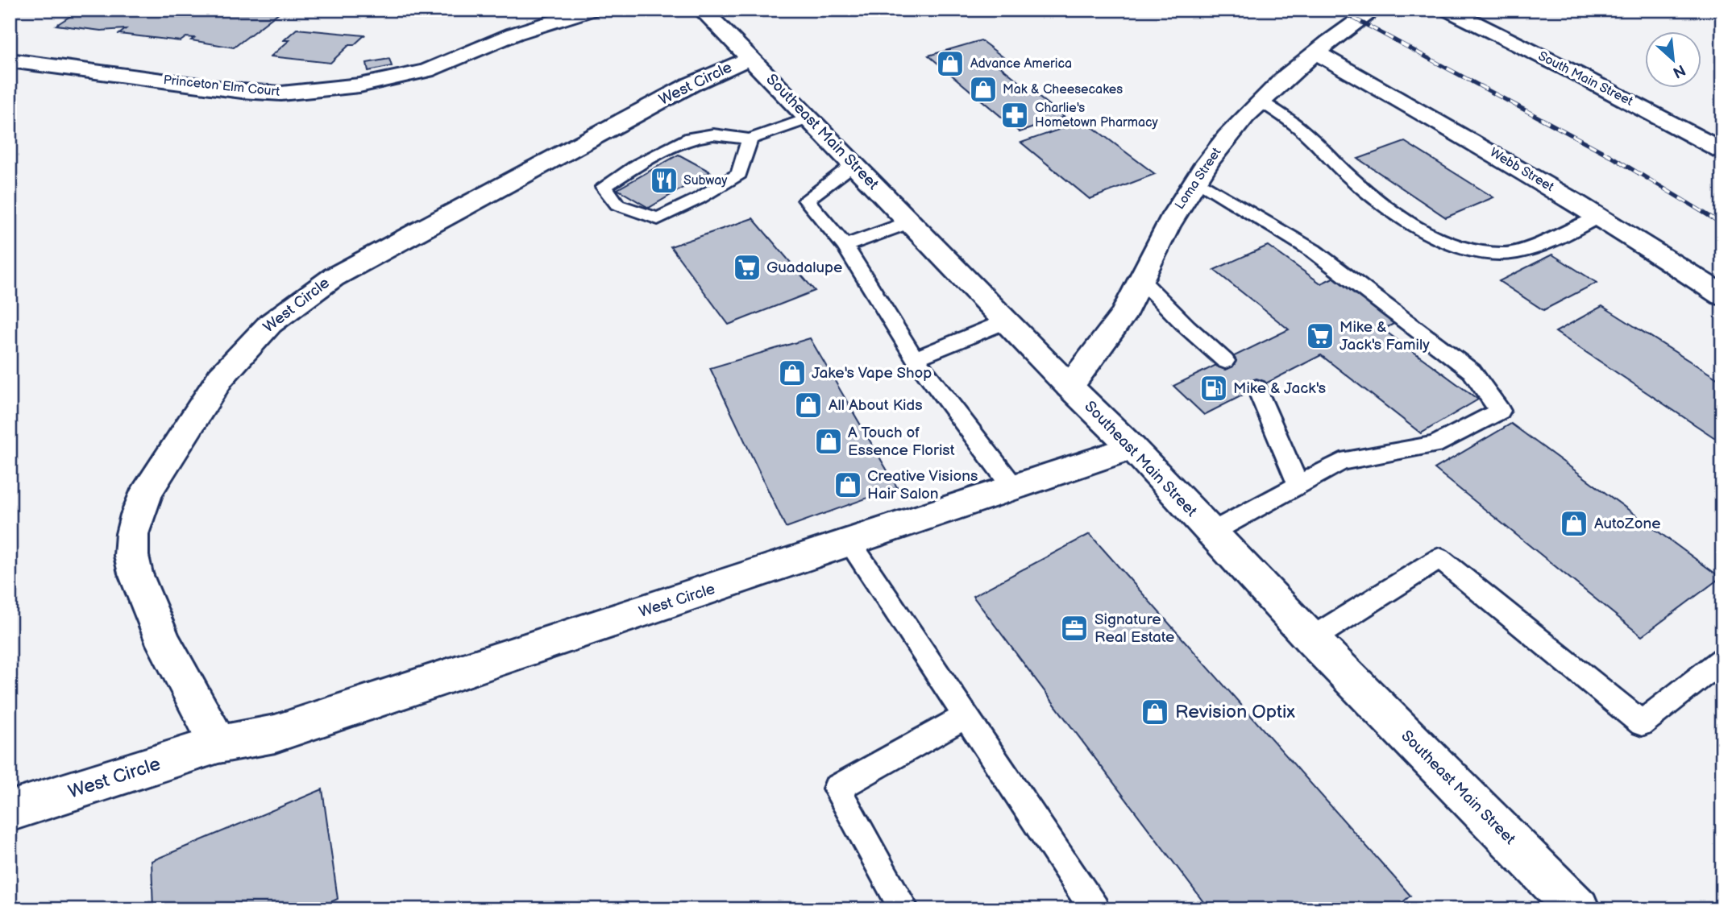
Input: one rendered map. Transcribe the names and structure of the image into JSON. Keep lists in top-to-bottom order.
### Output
{
  "streets": {
    "street": [
      "South Main Street",
      "West Circle",
      "Princeton Elm Court",
      "Southeast Main Street",
      "Webb Street",
      "Loma Street"
    ]
  },
  "crossings": [
    ["West Circle", "Southeast Main Street"],
    ["Southeast Main Street", "Loma Street"],
    ["Webb Street", "Loma Street"]
  ],
  "places": {
    "shop": [
      "Advance America",
      "Mak & Cheesecakes",
      "Jake's Vape Shop",
      "All About Kids",
      "A Touch of Essence Florist",
      "Creative Visions Hair Salon",
      "AutoZone",
      "Revision Optix"
    ],
    "pharmacy": ["Charlie's Hometown Pharmacy"],
    "restaurant": ["Subway"],
    "supermarket": ["Guadalupe", "Mike & Jack's Family"],
    "fuel station": ["Mike & Jack's"],
    "office": ["Signature Real Estate"]
  },
  "north": "bottom right"
}
